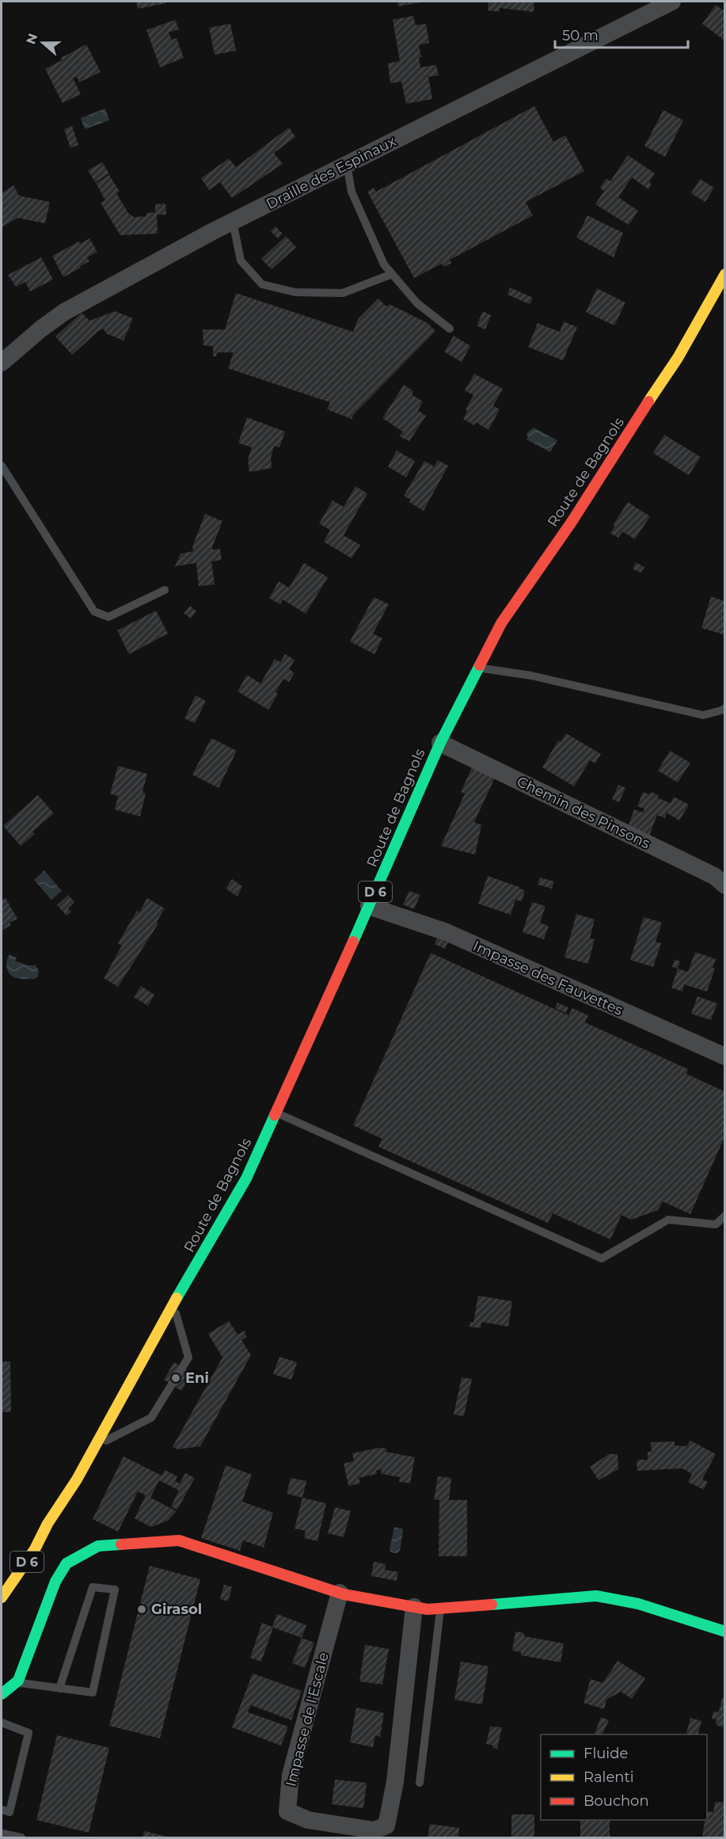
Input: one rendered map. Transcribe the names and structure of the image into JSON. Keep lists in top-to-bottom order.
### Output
{
  "streets": {
    "main road": ["Route de Bagnols", "D 6"],
    "street": [
      "Draille des Espinaux",
      "Chemin des Pinsons",
      "Impasse des Fauvettes",
      "Impasse de l'Escale"
    ]
  },
  "crossings": [
    ["Route de Bagnols", "Chemin des Pinsons"],
    ["Route de Bagnols", "D 6"],
    ["Route de Bagnols", "Impasse des Fauvettes"]
  ],
  "places": ["Eni", "Girasol"],
  "legend": ["Fluide", "Ralenti", "Bouchon"],
  "scale_bar": "50 m",
  "north": "left"
}
